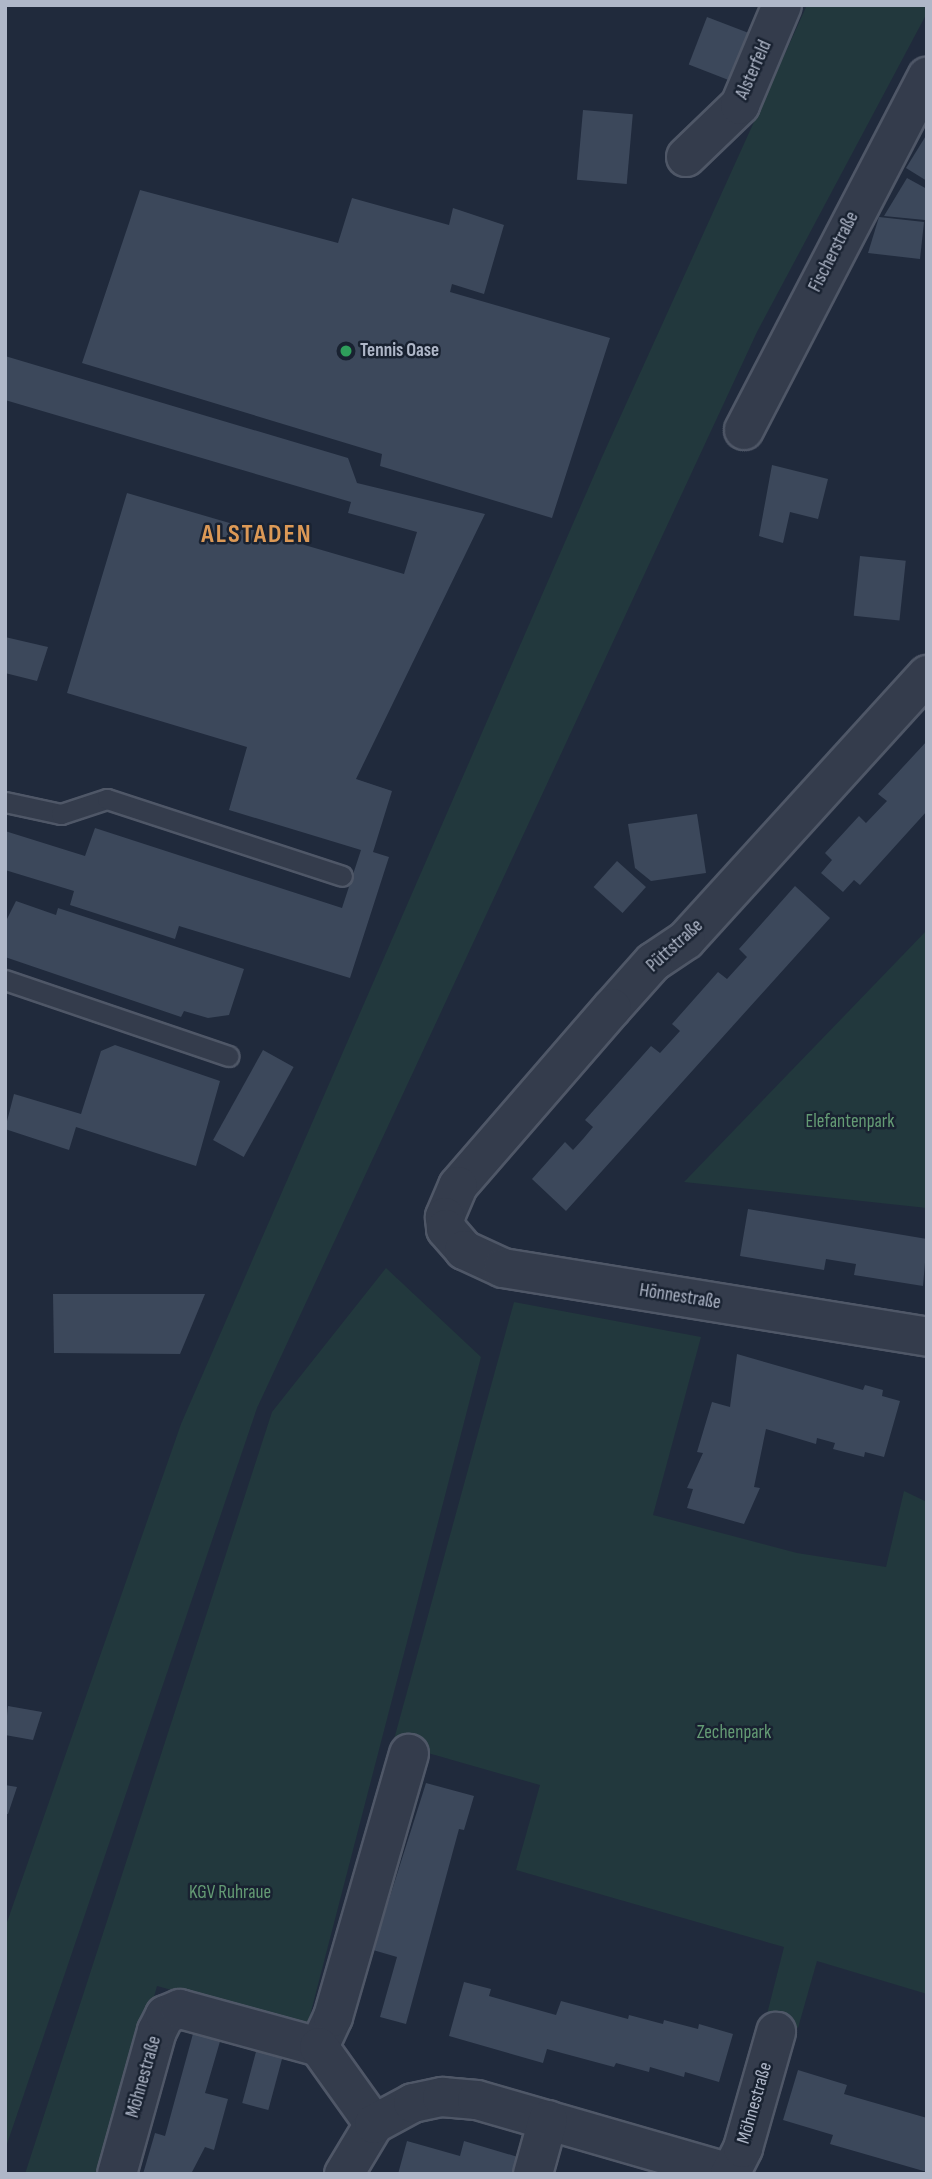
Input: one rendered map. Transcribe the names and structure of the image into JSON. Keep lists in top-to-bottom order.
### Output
{
  "streets": {
    "street": [
      "Alsterfeld",
      "Fischerstraße",
      "Püttstraße",
      "Hönnestraße",
      "Möhnestraße"
    ]
  },
  "crossings": [
    ["Püttstraße", "Hönnestraße"]
  ],
  "districts": ["ALSTADEN"],
  "parks": ["Elefantenpark", "Zechenpark", "KGV Ruhraue"],
  "places": ["Tennis Oase"]
}
